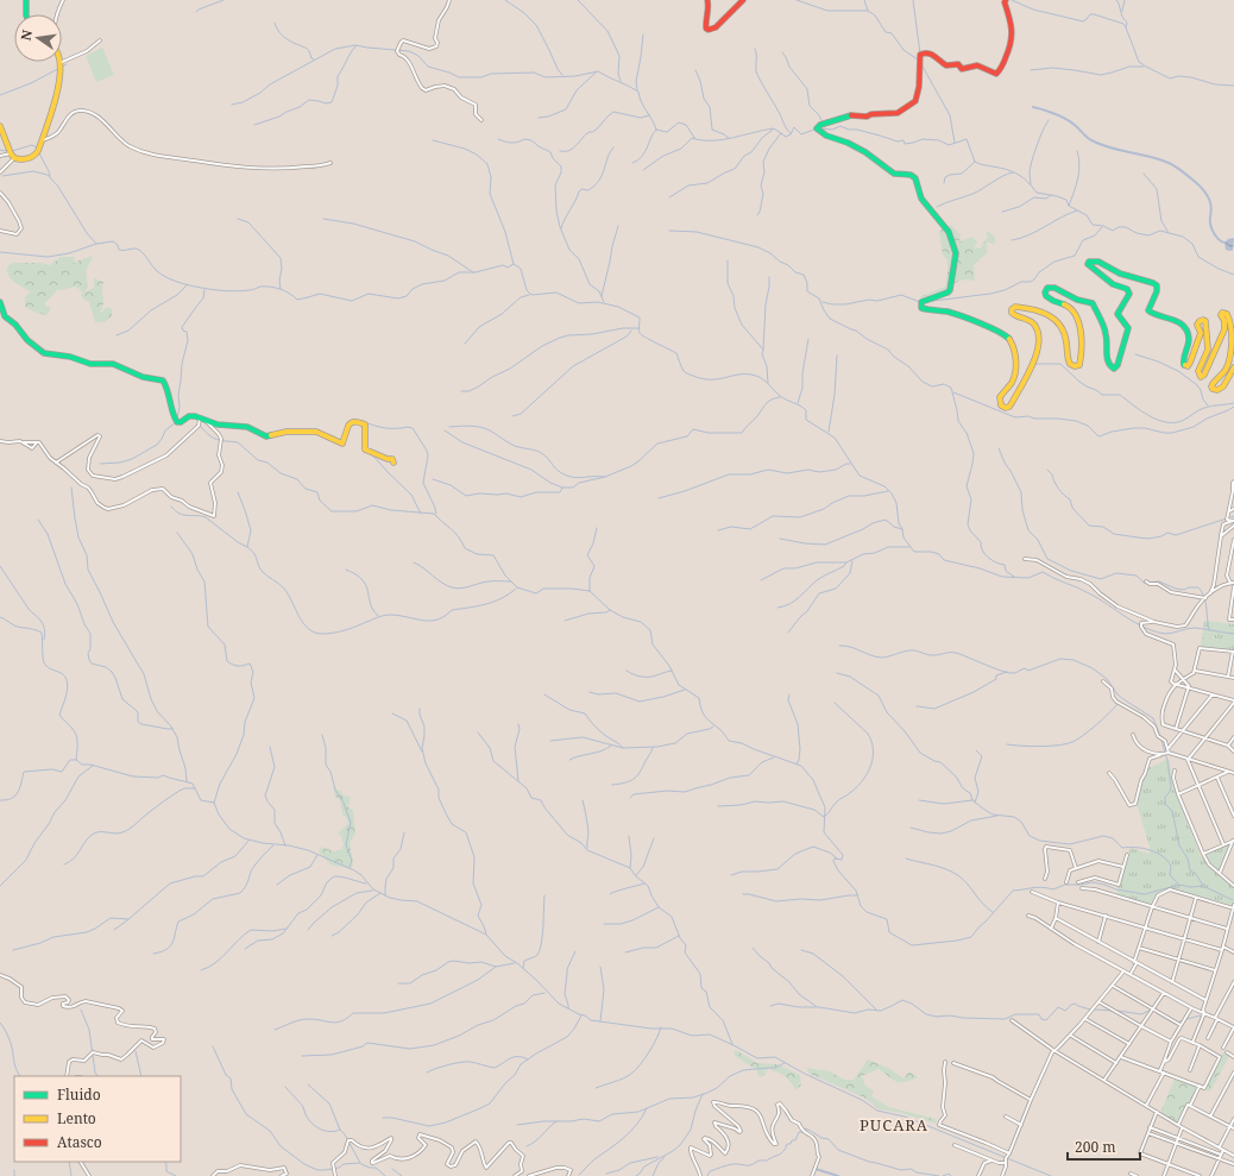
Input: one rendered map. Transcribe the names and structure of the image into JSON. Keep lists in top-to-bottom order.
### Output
{
  "districts": ["PUCARA"],
  "legend": ["Fluido", "Lento", "Atasco"],
  "scale_bar": "200 m",
  "north": "left"
}
